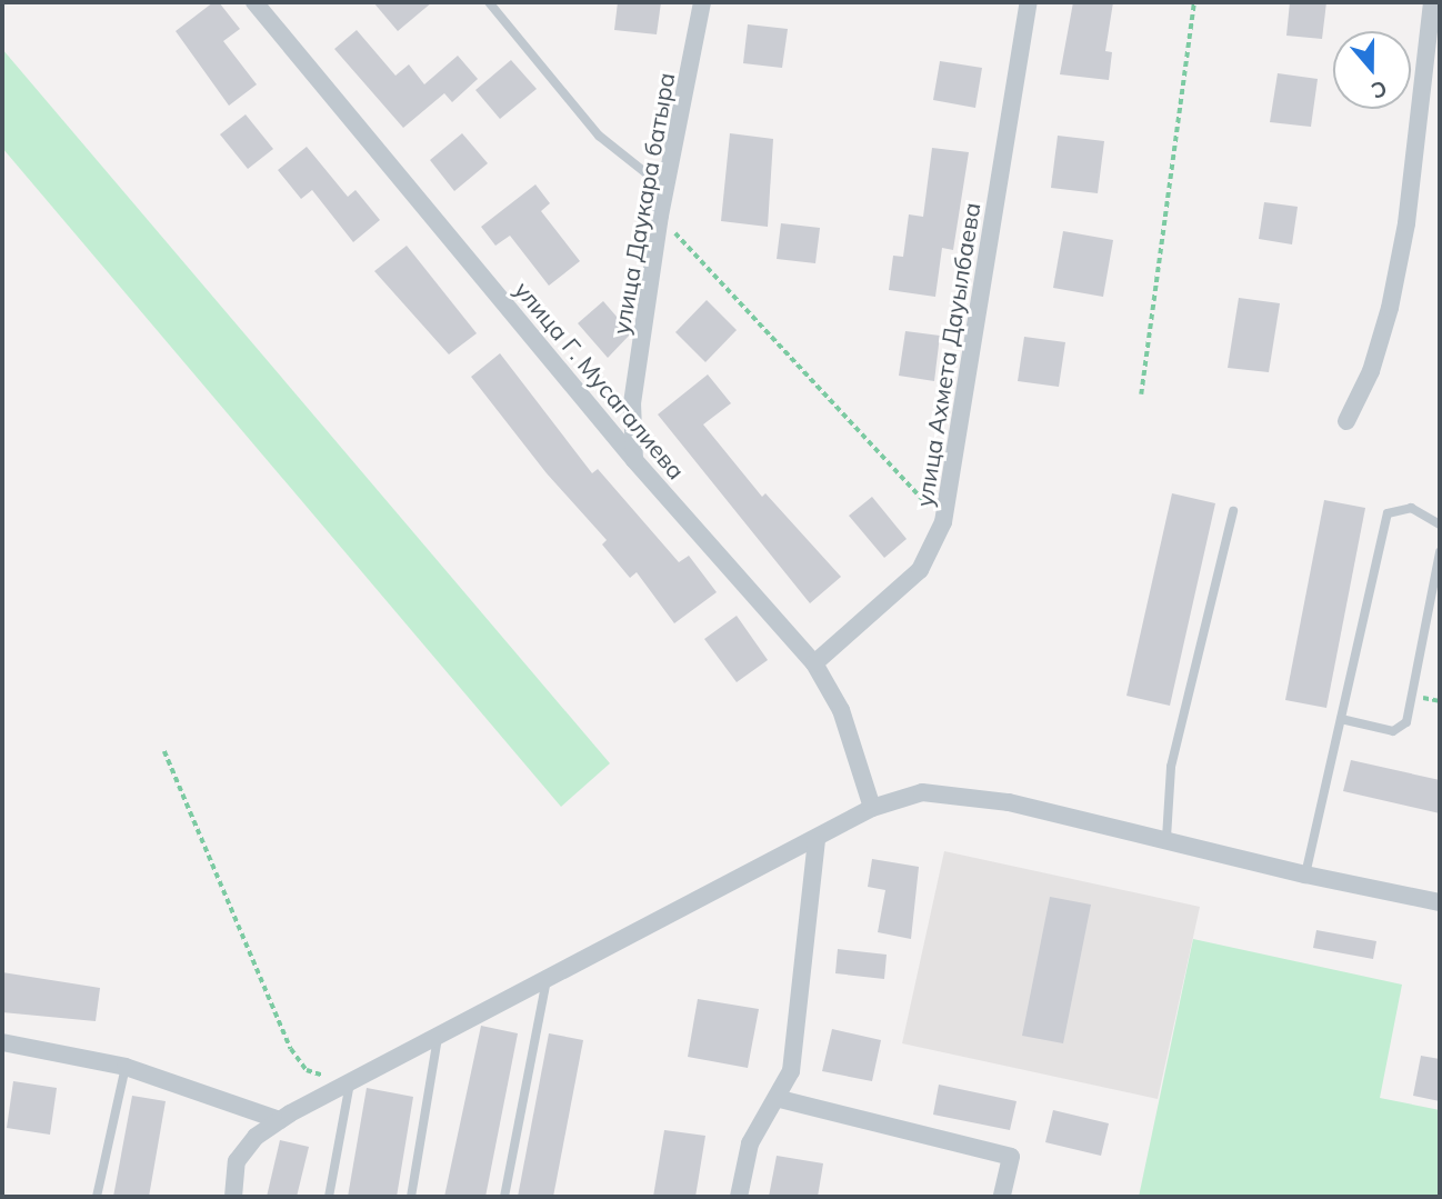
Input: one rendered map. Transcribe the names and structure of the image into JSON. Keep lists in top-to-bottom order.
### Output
{
  "streets": {
    "street": ["улица Даукара батыра", "улица Ахмета Дауылбаева", "улица Г. Мусагалиева"]
  },
  "crossings": [
    ["улица Даукара батыра", "улица Г. Мусагалиева"],
    ["улица Ахмета Дауылбаева", "улица Г. Мусагалиева"]
  ],
  "north": "bottom"
}
